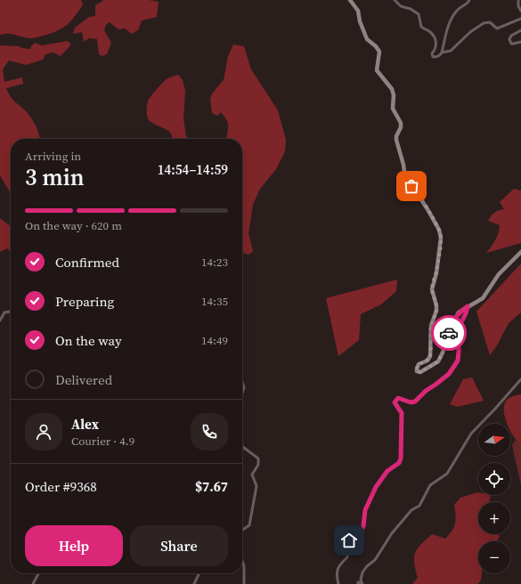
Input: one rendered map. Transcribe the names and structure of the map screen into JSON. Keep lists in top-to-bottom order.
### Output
{
  "north": "right",
  "page": {
    "heading": ["3 min", "Arriving in", "14:54–14:59"],
    "panel": [
      "Alex",
      "Courier · 4.9",
      "Order #9368",
      "$7.67"
    ],
    "bar": "On the way · 620 m",
    "list": [
      ["Confirmed", "14:23"],
      ["Preparing", "14:35"],
      ["On the way", "14:49"],
      "Delivered"
    ],
    "map_buttons": ["+", "−"],
    "buttons": ["Help", "Share"]
  }
}
